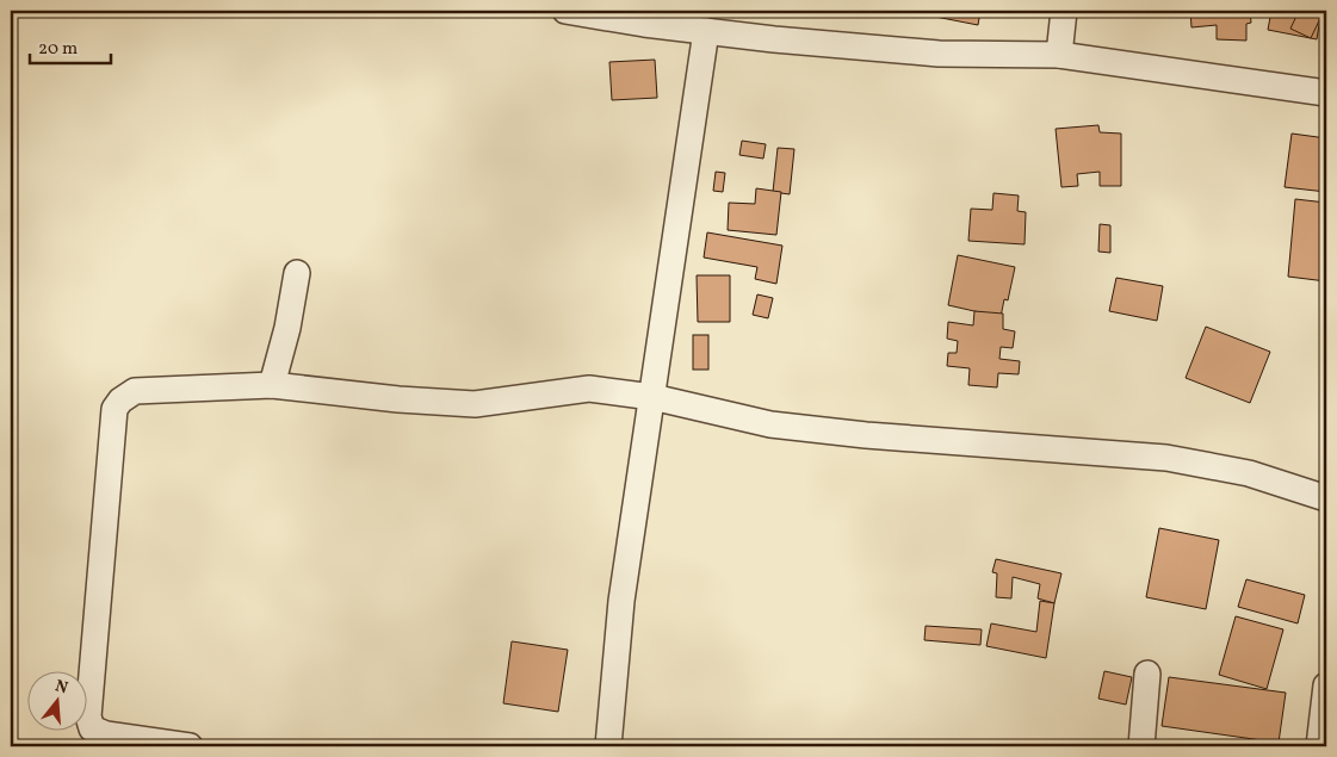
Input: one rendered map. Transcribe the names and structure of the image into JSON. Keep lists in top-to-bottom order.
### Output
{
  "scale_bar": "20 m",
  "north": "top"
}
